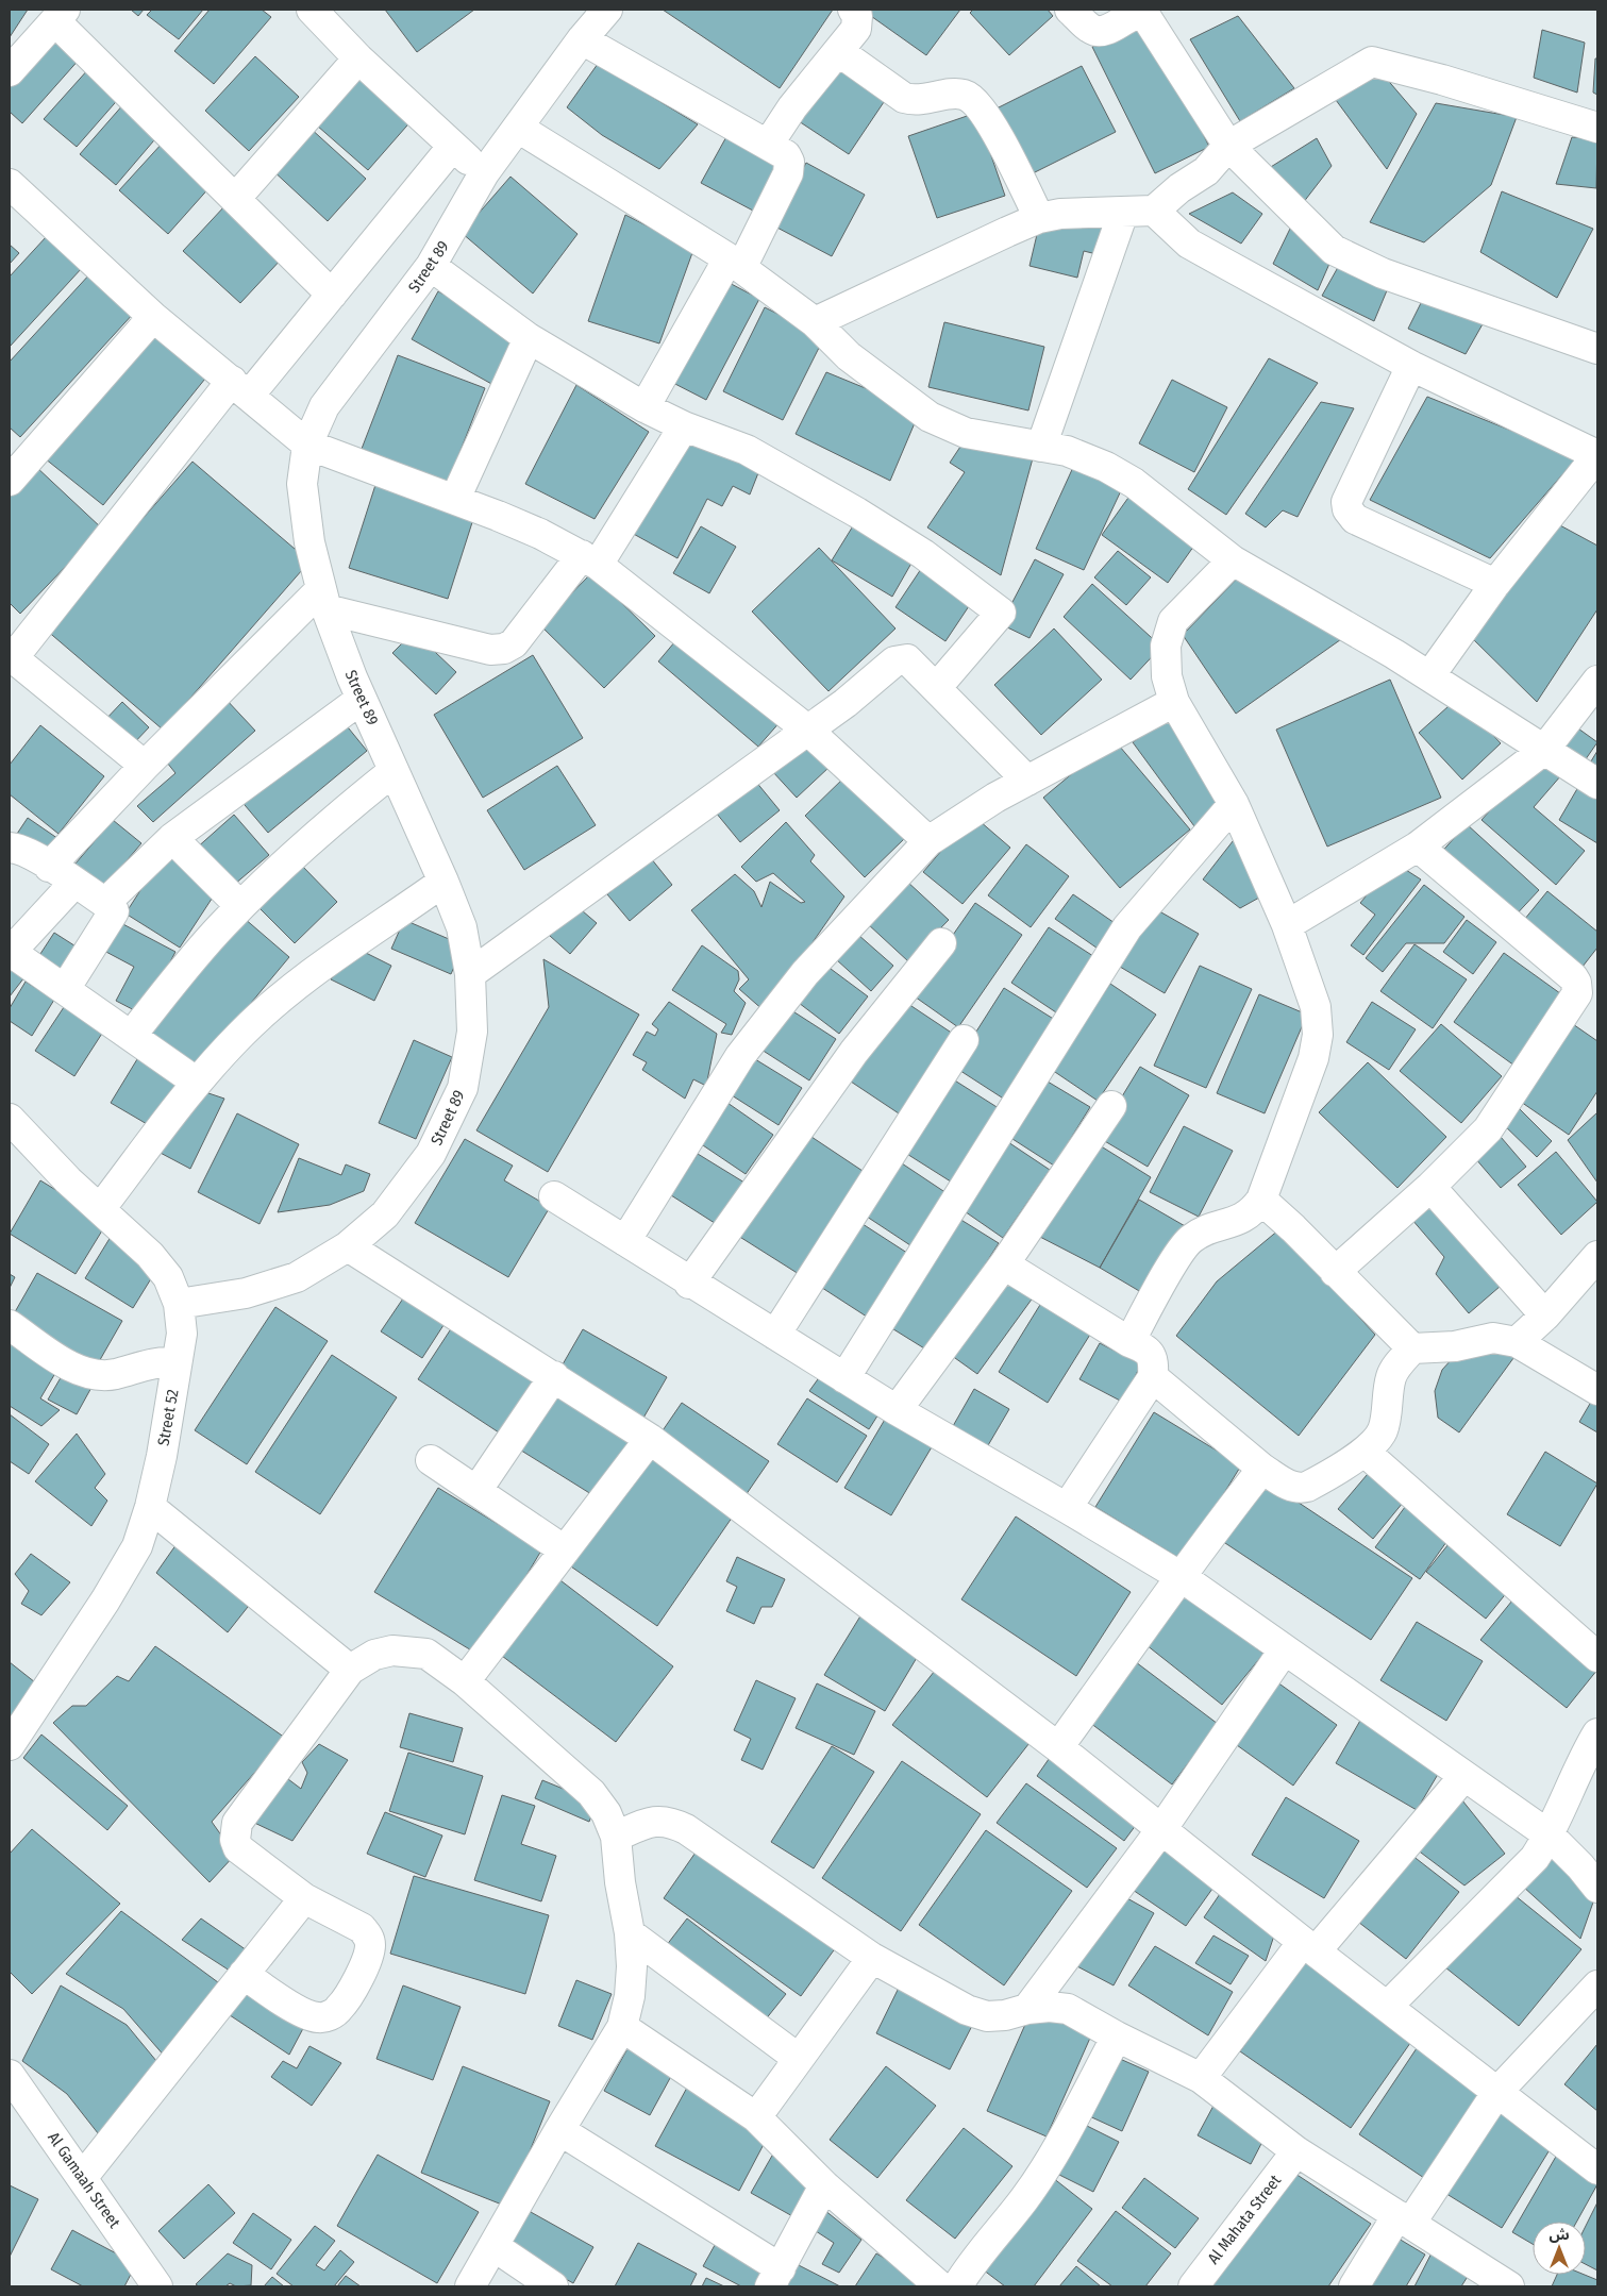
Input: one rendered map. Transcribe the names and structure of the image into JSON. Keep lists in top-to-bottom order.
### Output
{
  "streets": {
    "street": [
      "Street 89",
      "Street 52",
      "Al Gamaah Street",
      "Al Mahata Street"
    ]
  },
  "crossings": [
    ["Street 89", "Street 52"]
  ],
  "north": "top"
}
